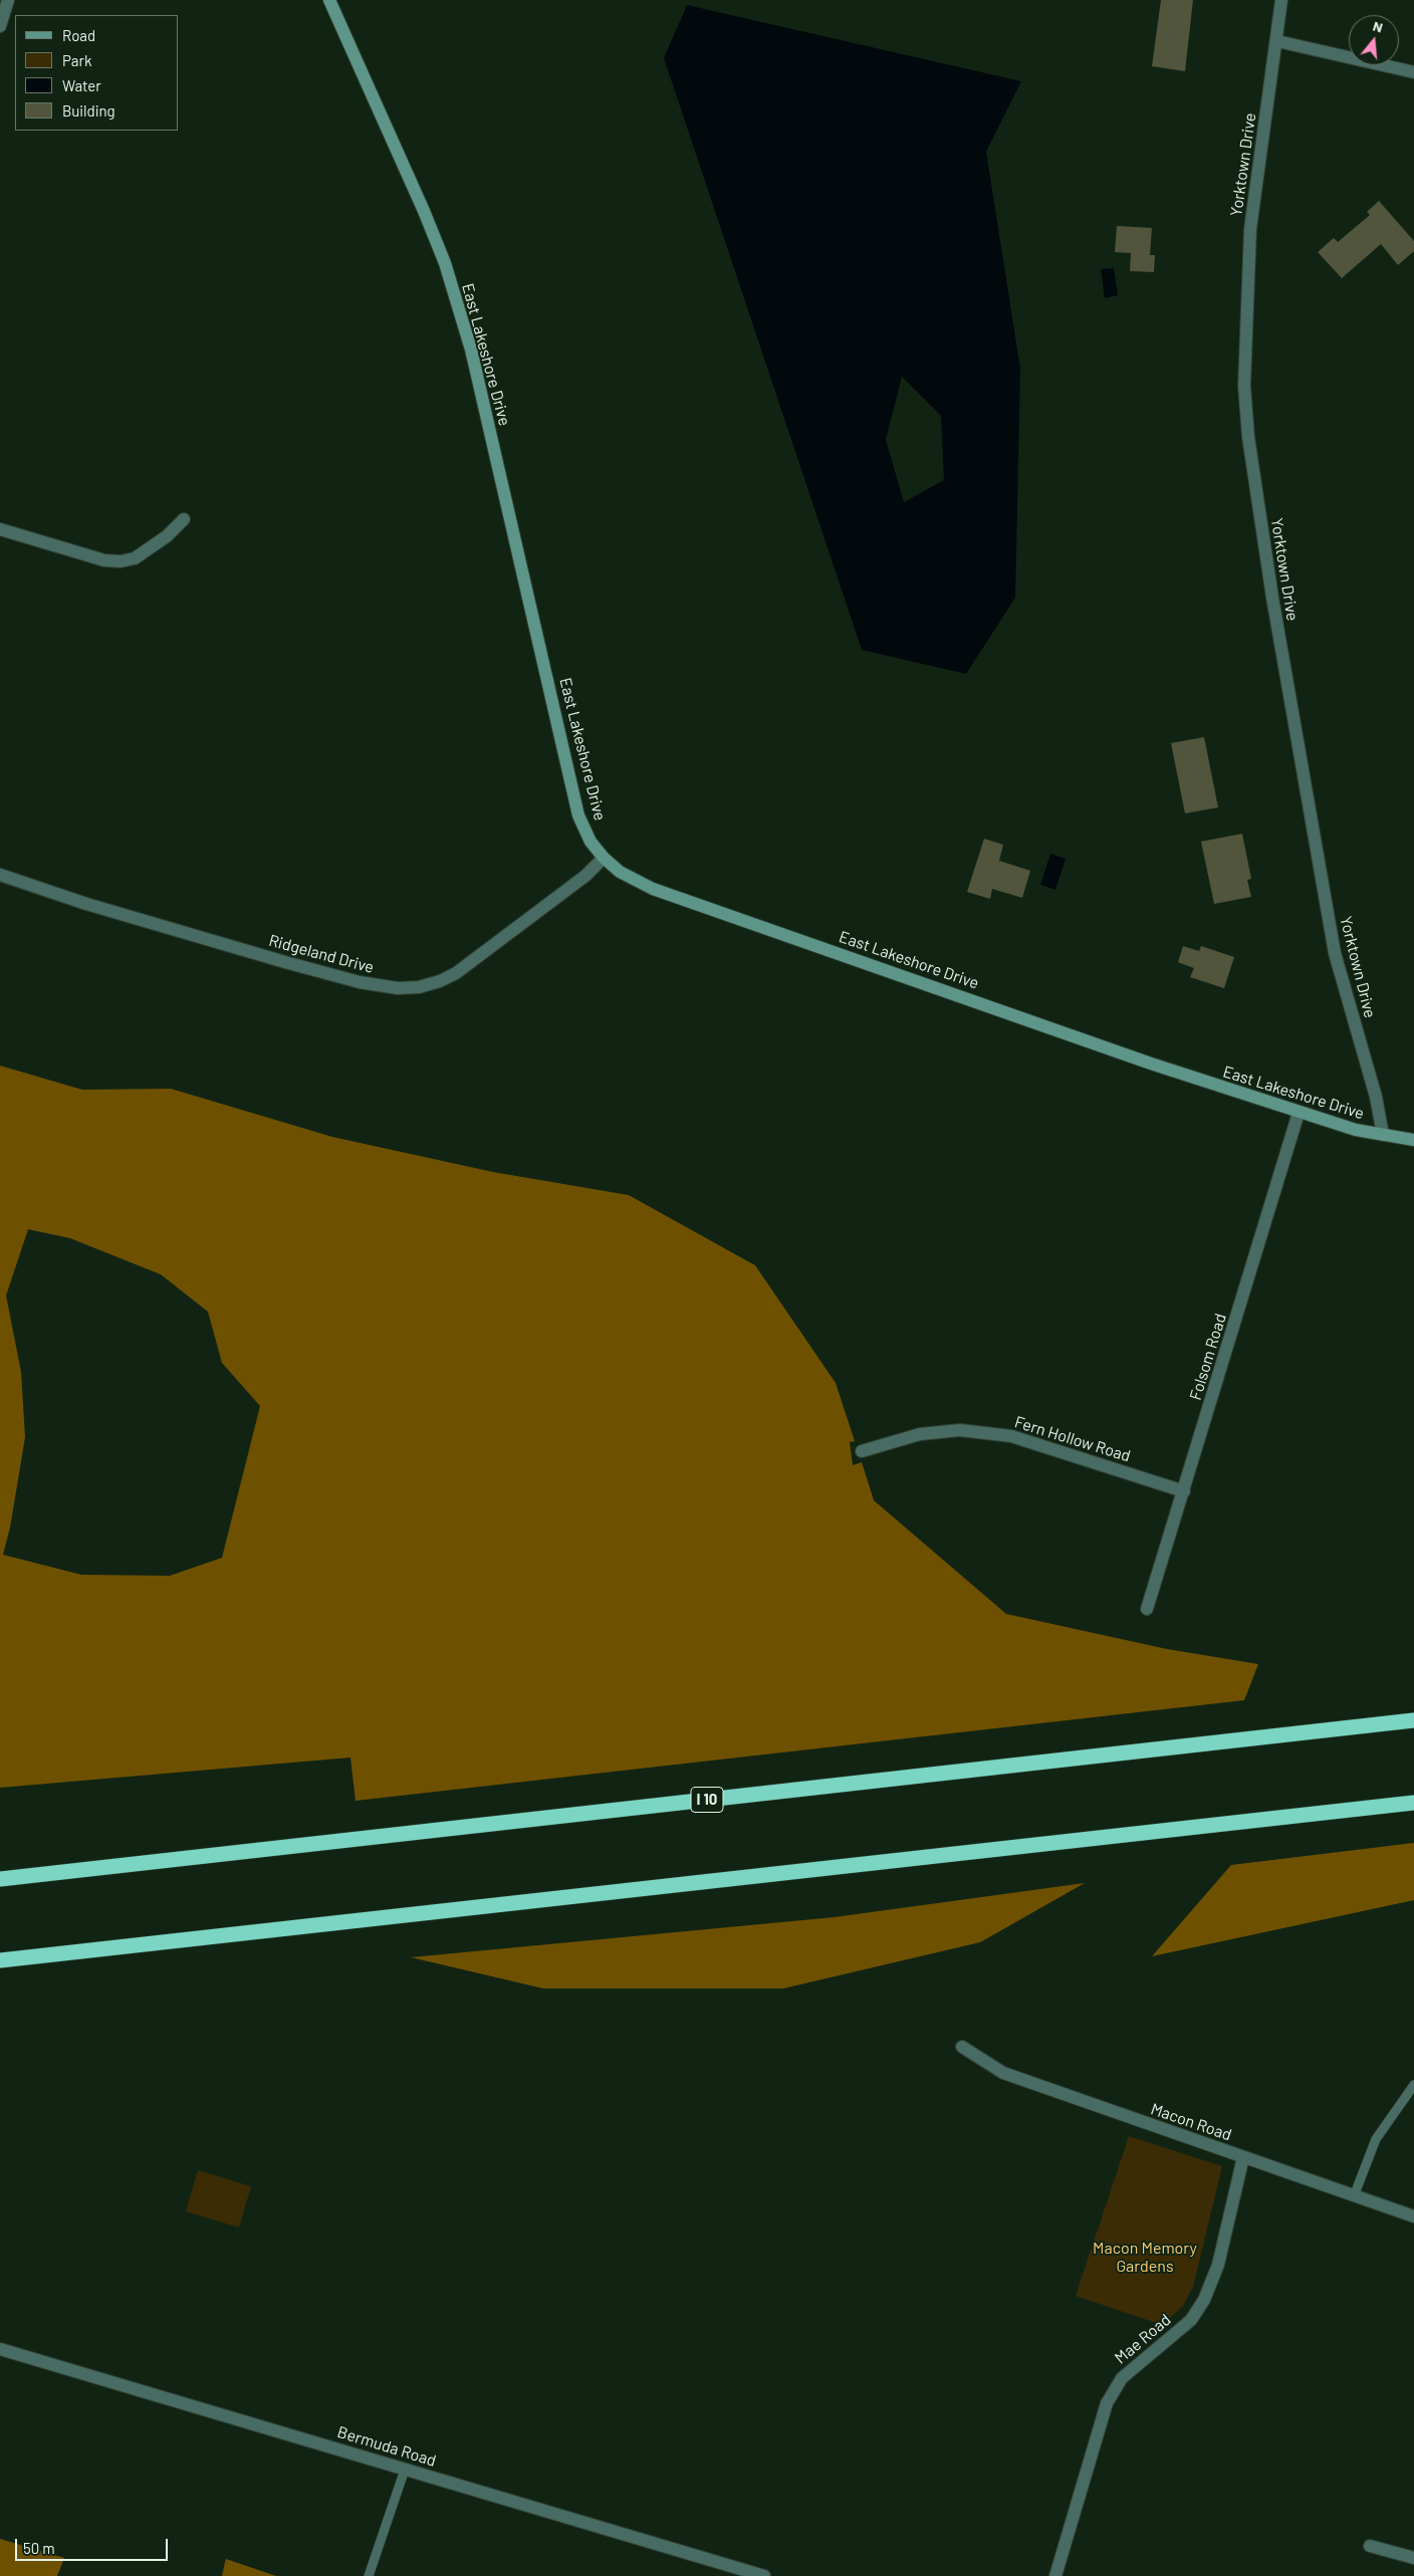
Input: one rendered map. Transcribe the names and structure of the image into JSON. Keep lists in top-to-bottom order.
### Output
{
  "streets": {
    "highway": ["I 10"],
    "street": [
      "Yorktown Drive",
      "East Lakeshore Drive",
      "Ridgeland Drive",
      "Folsom Road",
      "Fern Hollow Road",
      "Macon Road",
      "Mae Road",
      "Bermuda Road"
    ]
  },
  "crossings": [
    ["Yorktown Drive", "East Lakeshore Drive"],
    ["East Lakeshore Drive", "Ridgeland Drive"],
    ["East Lakeshore Drive", "Folsom Road"],
    ["Folsom Road", "Fern Hollow Road"],
    ["Macon Road", "Mae Road"]
  ],
  "parks": ["Macon Memory Gardens"],
  "legend": [
    "Road",
    "Park",
    "Water",
    "Building"
  ],
  "scale_bar": "50 m",
  "north": "top"
}
